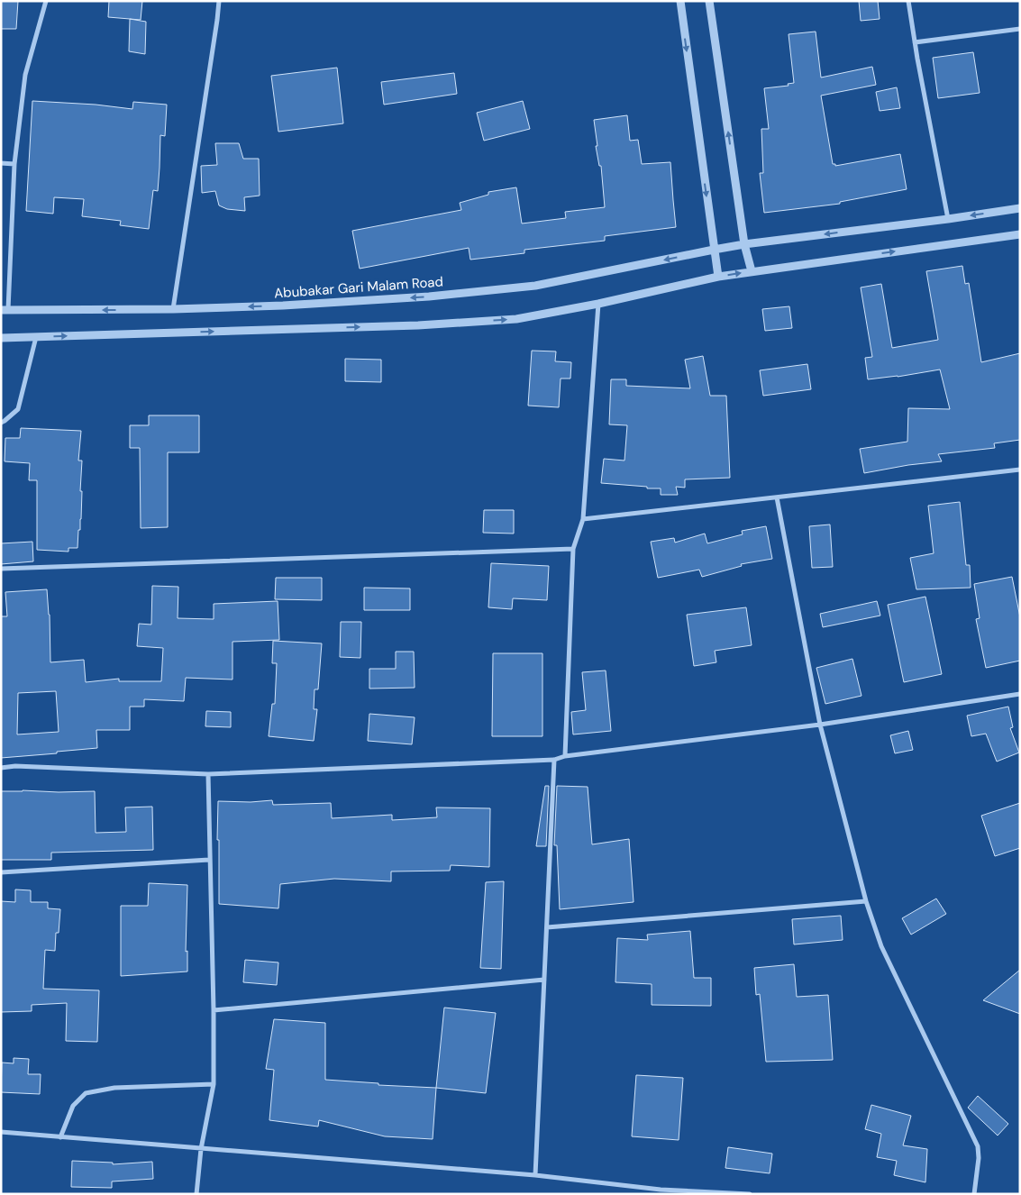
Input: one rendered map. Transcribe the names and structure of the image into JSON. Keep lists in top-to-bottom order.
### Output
{
  "streets": {
    "street": ["Abubakar Gari Malam Road"]
  }
}
